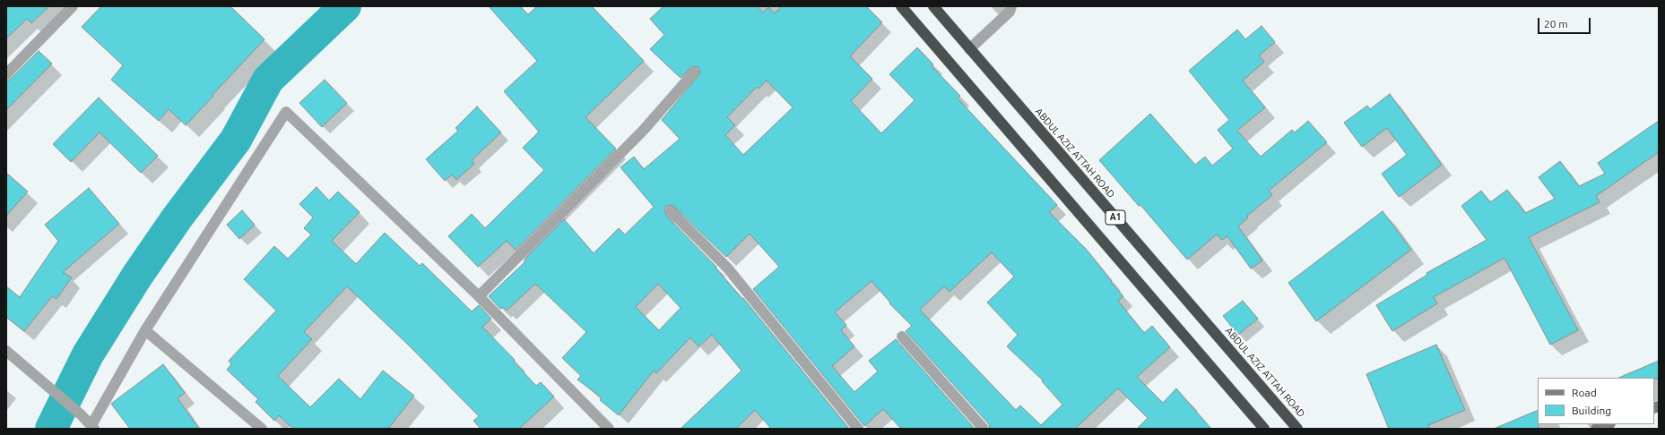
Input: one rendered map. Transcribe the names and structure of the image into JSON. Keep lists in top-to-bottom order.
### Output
{
  "streets": {
    "highway": ["ABDUL AZIZ ATTAH ROAD", "A1"]
  },
  "legend": ["Road", "Building"],
  "scale_bar": "20 m"
}
